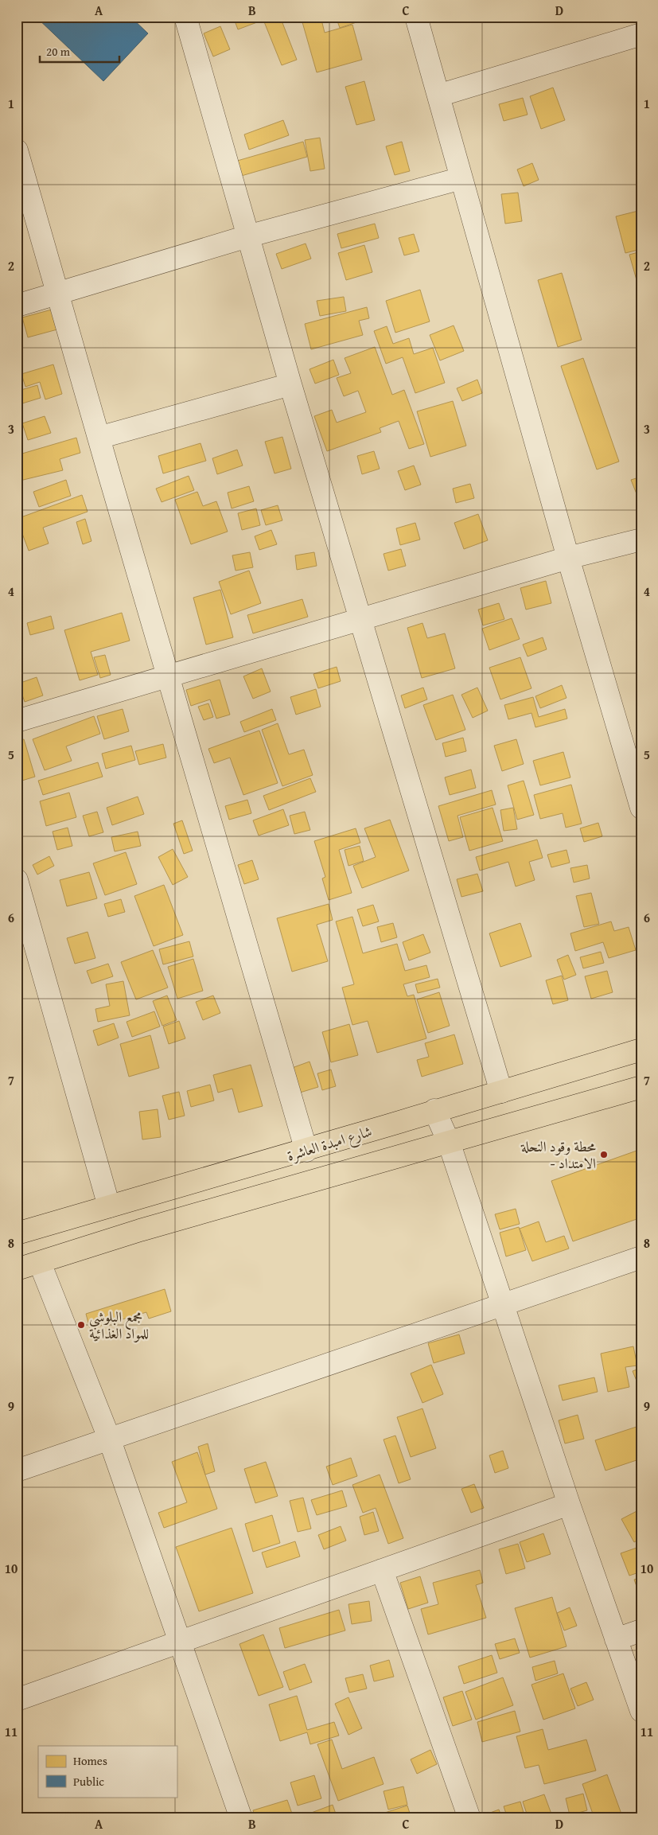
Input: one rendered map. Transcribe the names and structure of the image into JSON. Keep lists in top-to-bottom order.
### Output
{
  "streets": {
    "main road": ["شارع امبدة العاشرة"]
  },
  "places": ["محطة وقود النحلة - الامتداد", "مجمع البلوشي للمواد الغذائية"],
  "legend": ["Homes", "Public"],
  "scale_bar": "20 m",
  "grid": {
    "columns": [
      "A",
      "B",
      "C",
      "D"
    ],
    "rows": [
      "1",
      "2",
      "3",
      "4",
      "5",
      "6",
      "7",
      "8",
      "9",
      "10",
      "11"
    ]
  }
}
